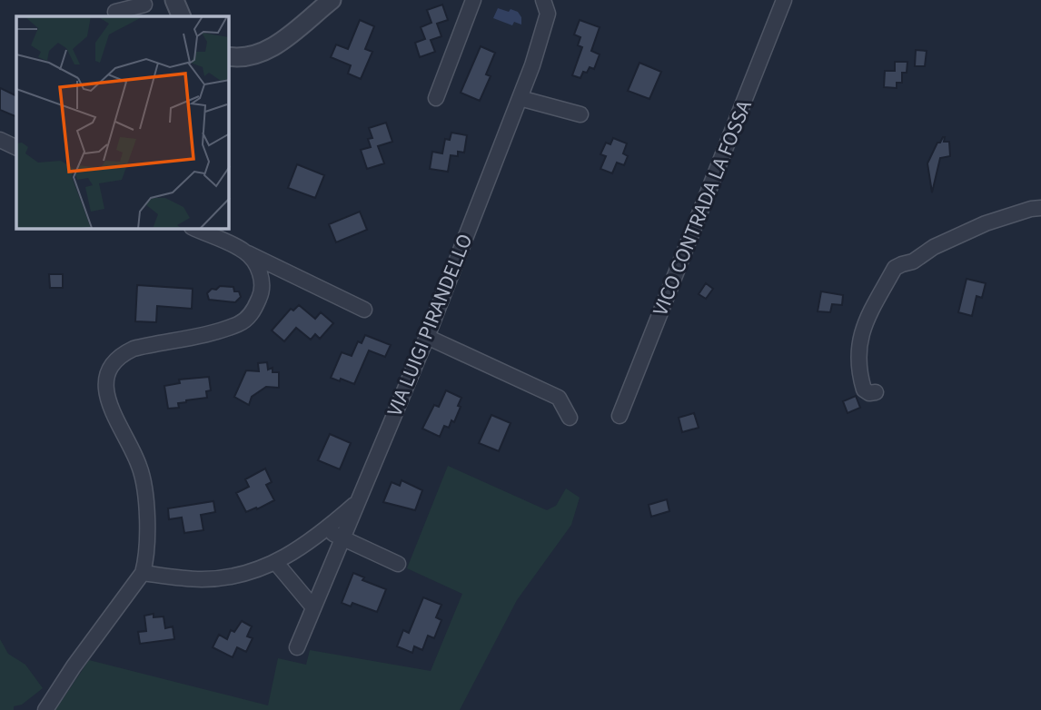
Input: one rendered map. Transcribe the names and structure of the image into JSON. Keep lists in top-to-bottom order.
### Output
{
  "streets": {
    "street": ["VICO CONTRADA LA FOSSA", "VIA LUIGI PIRANDELLO"]
  }
}
